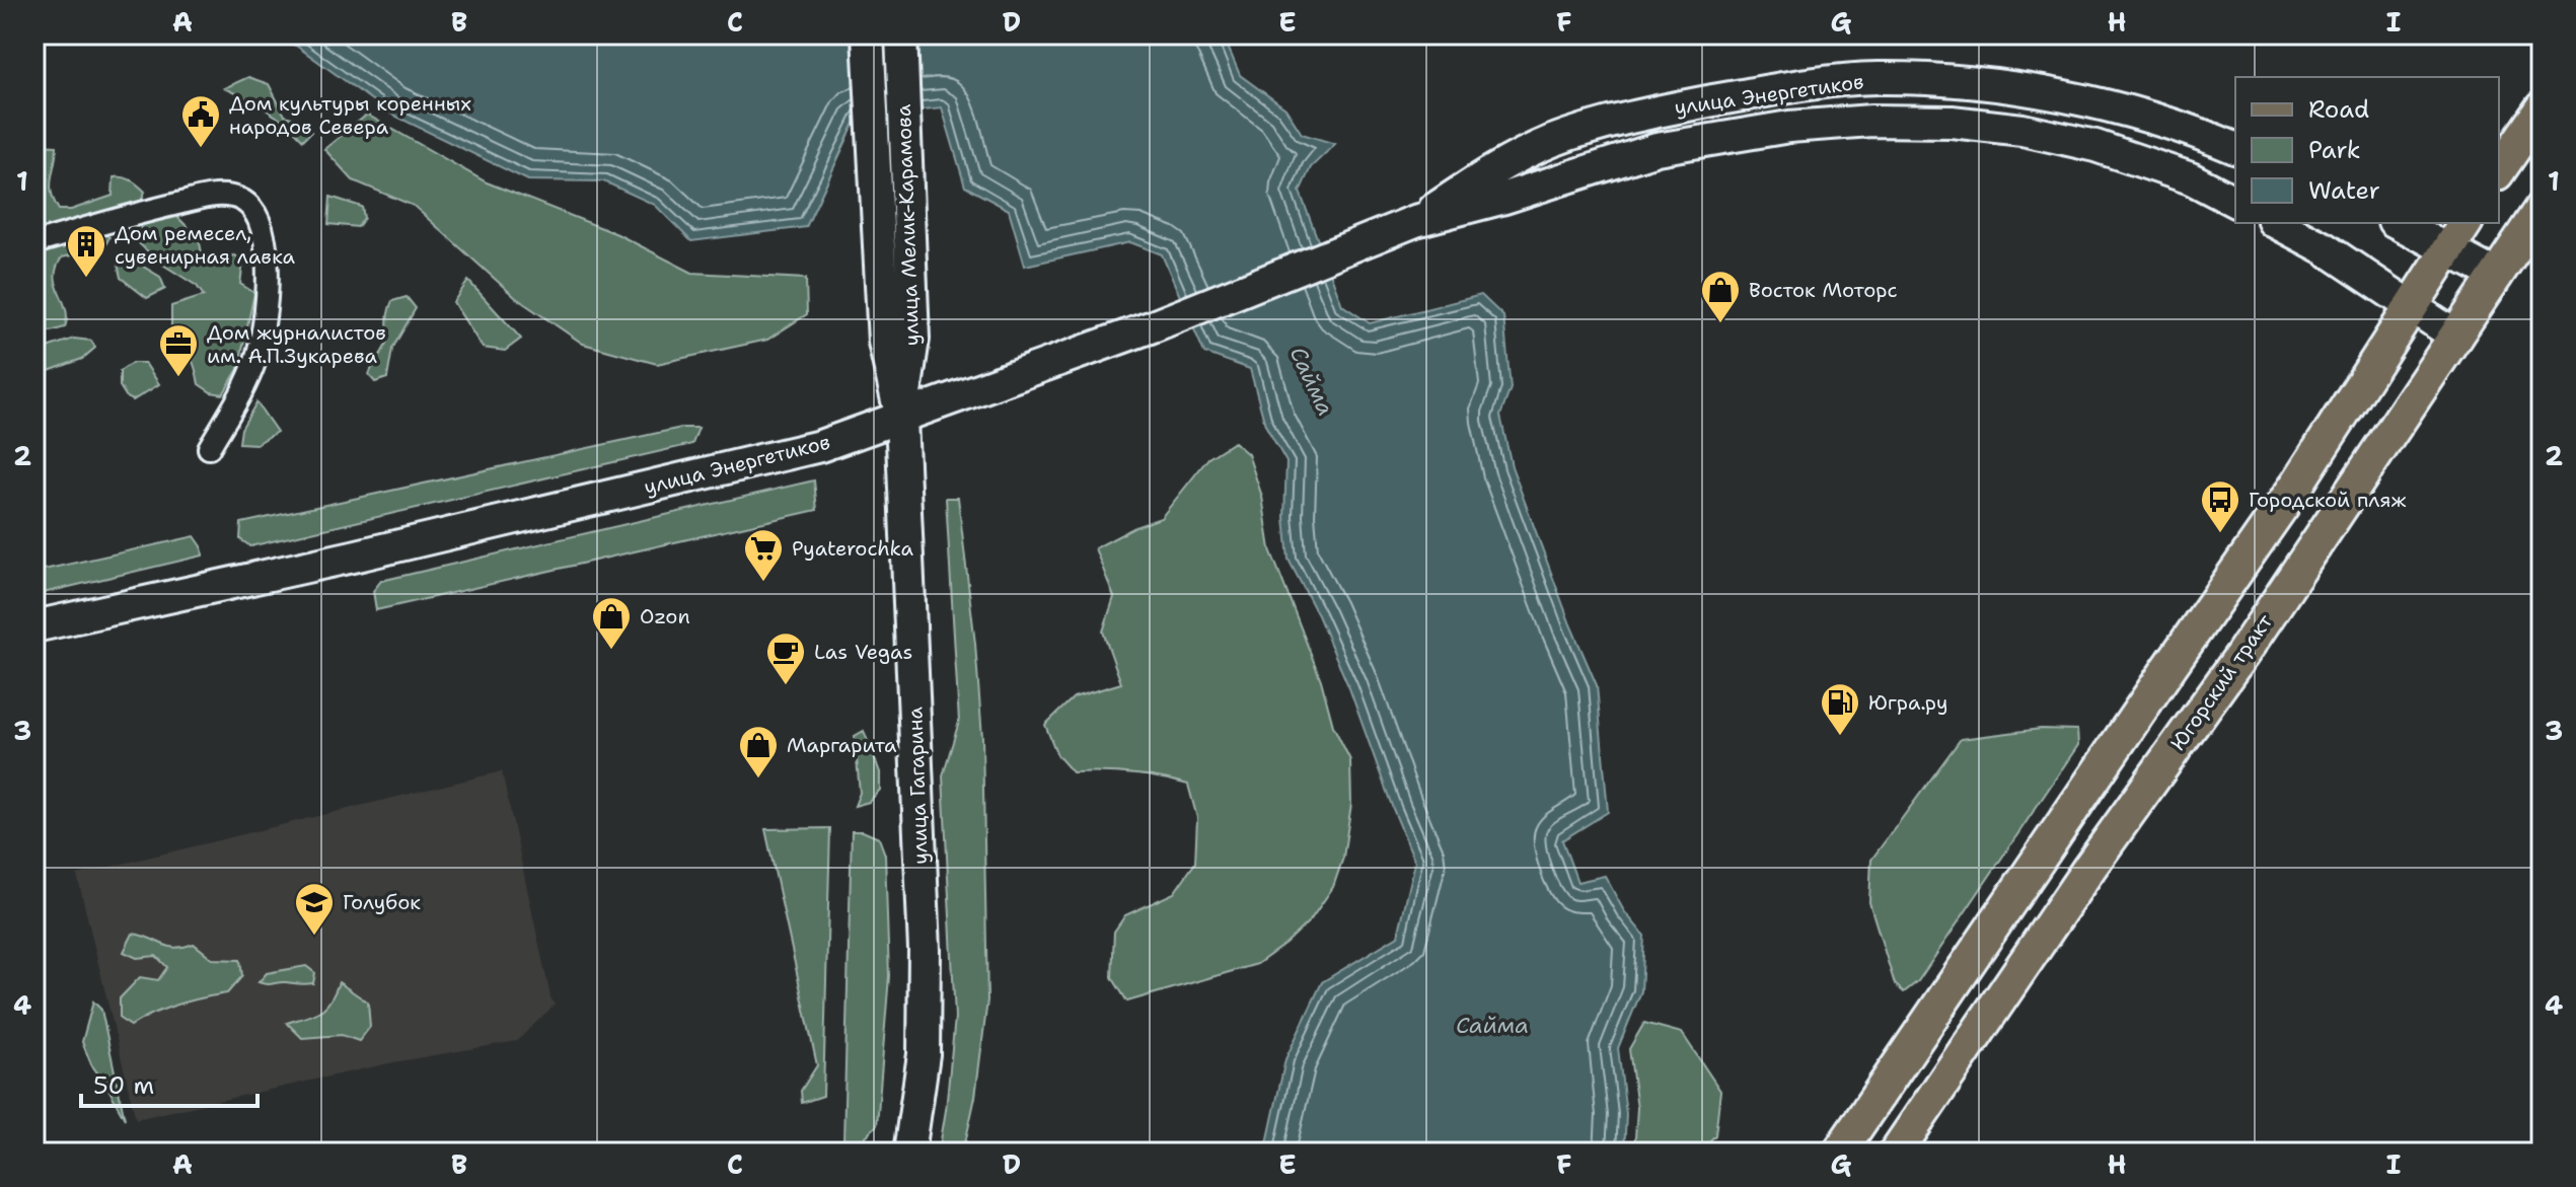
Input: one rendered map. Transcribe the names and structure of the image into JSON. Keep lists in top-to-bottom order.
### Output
{
  "streets": {
    "main road": [
      "улица Энергетиков",
      "улица Мелик-Карамова",
      "Югорский тракт",
      "улица Гагарина"
    ]
  },
  "crossings": [
    ["улица Энергетиков", "улица Мелик-Карамова"],
    ["улица Энергетиков", "улица Гагарина"],
    ["улица Мелик-Карамова", "улица Гагарина"]
  ],
  "water": ["Сайма"],
  "places": {
    "public building": ["Дом культуры коренных народов Севера"],
    "building": ["Дом ремесел, сувенирная лавка"],
    "shop": ["Восток Моторс", "Ozon", "Маргарита"],
    "office": ["Дом журналистов им. А.П.Зукарева"],
    "bus stop": ["Городской пляж"],
    "supermarket": ["Pyaterochka"],
    "cafe": ["Las Vegas"],
    "fuel station": ["Югра.ру"],
    "school or university": ["Голубок"]
  },
  "legend": ["Road", "Park", "Water"],
  "scale_bar": "50 m",
  "grid": {
    "columns": [
      "A",
      "B",
      "C",
      "D",
      "E",
      "F",
      "G",
      "H",
      "I"
    ],
    "rows": [
      "1",
      "2",
      "3",
      "4"
    ]
  }
}
